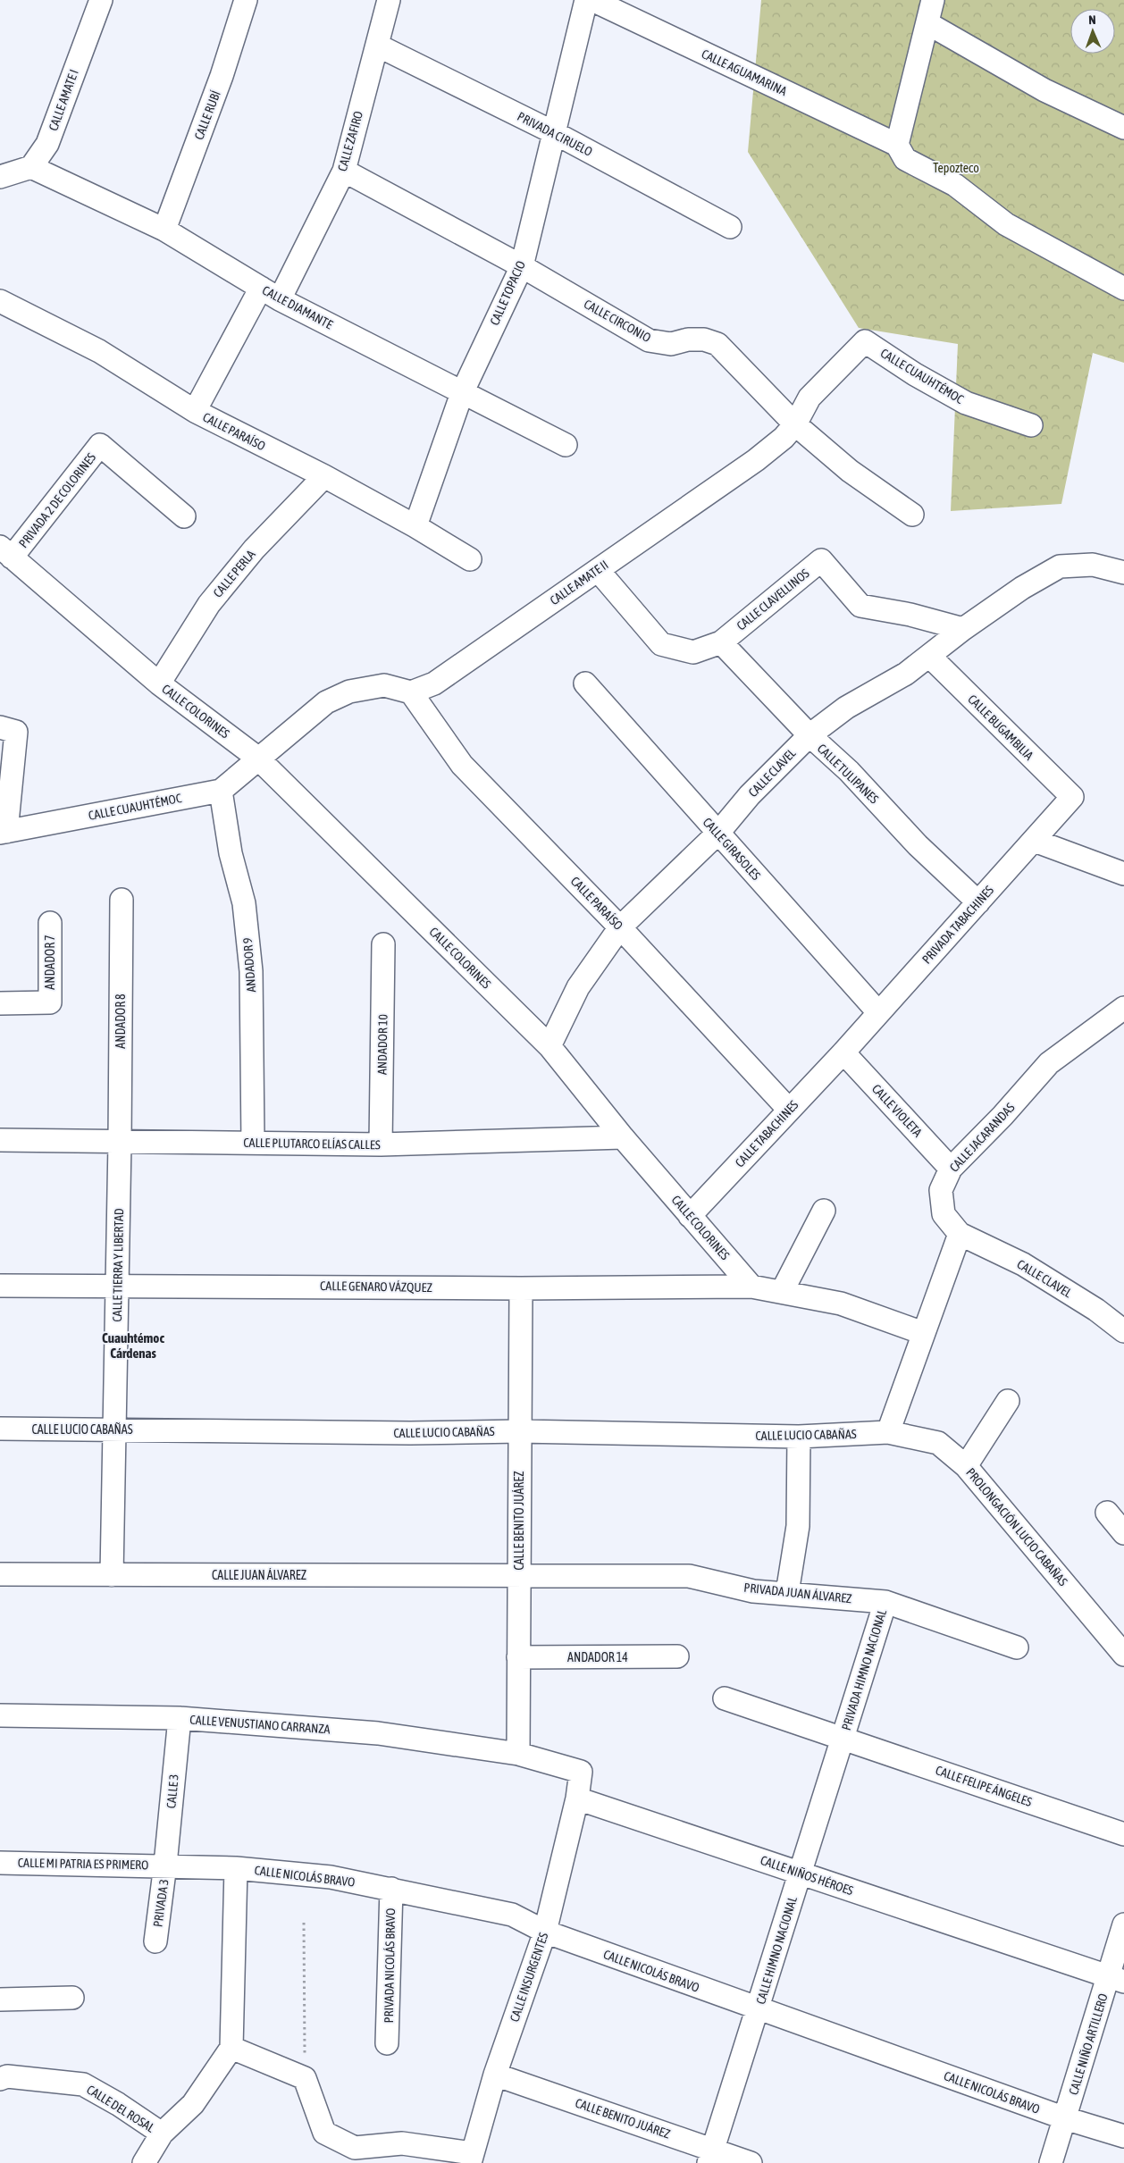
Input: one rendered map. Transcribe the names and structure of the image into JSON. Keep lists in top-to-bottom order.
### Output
{
  "streets": {
    "street": [
      "CALLE AGUAMARINA",
      "CALLE AMATE I",
      "CALLE RUBÍ",
      "PRIVADA CIRUELO",
      "CALLE ZAFIRO",
      "CALLE TOPACIO",
      "CALLE DIAMANTE",
      "CALLE CIRCONIO",
      "CALLE CUAUHTÉMOC",
      "CALLE PARAÍSO",
      "PRIVADA 2 DE COLORINES",
      "CALLE PERLA",
      "CALLE AMATE II",
      "CALLE CLAVELLINOS",
      "CALLE COLORINES",
      "CALLE BUGAMBILIA",
      "CALLE CLAVEL",
      "CALLE TULIPANES",
      "CALLE GIRASOLES",
      "PRIVADA TABACHINES",
      "ANDADOR 7",
      "ANDADOR 9",
      "ANDADOR 8",
      "ANDADOR 10",
      "CALLE VIOLETA",
      "CALLE TABACHINES",
      "CALLE JACARANDAS",
      "CALLE PLUTARCO ELÍAS CALLES",
      "CALLE TIERRA Y LIBERTAD",
      "CALLE GENARO VÁZQUEZ",
      "CALLE LUCIO CABAÑAS",
      "CALLE BENITO JUÁREZ",
      "PROLONGACIÓN LUCIO CABAÑAS",
      "CALLE JUAN ÁLVAREZ",
      "PRIVADA JUAN ÁLVAREZ",
      "ANDADOR 14",
      "PRIVADA HIMNO NACIONAL",
      "CALLE VENUSTIANO CARRANZA",
      "CALLE FELIPE ÁNGELES",
      "CALLE 3",
      "CALLE MI PATRIA ES PRIMERO",
      "CALLE NIÑOS HÉROES",
      "CALLE NICOLÁS BRAVO",
      "PRIVADA 3",
      "CALLE HIMNO NACIONAL",
      "PRIVADA NICOLÁS BRAVO",
      "CALLE INSURGENTES",
      "CALLE NIÑO ARTILLERO",
      "CALLE DEL ROSAL"
    ]
  },
  "crossings": [
    ["CALLE AMATE I", "CALLE DIAMANTE"],
    ["CALLE RUBÍ", "CALLE DIAMANTE"],
    ["PRIVADA CIRUELO", "CALLE ZAFIRO"],
    ["PRIVADA CIRUELO", "CALLE TOPACIO"],
    ["CALLE ZAFIRO", "CALLE DIAMANTE"],
    ["CALLE ZAFIRO", "CALLE CIRCONIO"],
    ["CALLE TOPACIO", "CALLE DIAMANTE"],
    ["CALLE TOPACIO", "CALLE CIRCONIO"],
    ["CALLE TOPACIO", "CALLE PARAÍSO"],
    ["CALLE CIRCONIO", "CALLE AMATE II"],
    ["CALLE CUAUHTÉMOC", "CALLE AMATE II"],
    ["CALLE CUAUHTÉMOC", "ANDADOR 9"],
    ["CALLE PARAÍSO", "CALLE PERLA"],
    ["CALLE PARAÍSO", "CALLE AMATE II"],
    ["CALLE PARAÍSO", "CALLE CLAVEL"],
    ["CALLE PARAÍSO", "CALLE TABACHINES"],
    ["PRIVADA 2 DE COLORINES", "CALLE COLORINES"],
    ["CALLE PERLA", "CALLE COLORINES"],
    ["CALLE AMATE II", "CALLE CLAVELLINOS"],
    ["CALLE CLAVELLINOS", "CALLE CLAVEL"],
    ["CALLE CLAVELLINOS", "CALLE TULIPANES"],
    ["CALLE COLORINES", "CALLE CLAVEL"],
    ["CALLE COLORINES", "CALLE TABACHINES"],
    ["CALLE COLORINES", "CALLE PLUTARCO ELÍAS CALLES"],
    ["CALLE COLORINES", "CALLE GENARO VÁZQUEZ"],
    ["CALLE BUGAMBILIA", "CALLE CLAVEL"],
    ["CALLE BUGAMBILIA", "PRIVADA TABACHINES"],
    ["CALLE CLAVEL", "CALLE TULIPANES"],
    ["CALLE CLAVEL", "CALLE GIRASOLES"],
    ["CALLE CLAVEL", "CALLE JACARANDAS"],
    ["CALLE TULIPANES", "PRIVADA TABACHINES"],
    ["CALLE GIRASOLES", "PRIVADA TABACHINES"],
    ["PRIVADA TABACHINES", "CALLE VIOLETA"],
    ["PRIVADA TABACHINES", "CALLE TABACHINES"],
    ["ANDADOR 9", "CALLE PLUTARCO ELÍAS CALLES"],
    ["ANDADOR 8", "CALLE PLUTARCO ELÍAS CALLES"],
    ["ANDADOR 8", "CALLE TIERRA Y LIBERTAD"],
    ["ANDADOR 10", "CALLE PLUTARCO ELÍAS CALLES"],
    ["CALLE VIOLETA", "CALLE TABACHINES"],
    ["CALLE VIOLETA", "CALLE JACARANDAS"],
    ["CALLE PLUTARCO ELÍAS CALLES", "CALLE TIERRA Y LIBERTAD"],
    ["CALLE TIERRA Y LIBERTAD", "CALLE GENARO VÁZQUEZ"],
    ["CALLE TIERRA Y LIBERTAD", "CALLE LUCIO CABAÑAS"],
    ["CALLE TIERRA Y LIBERTAD", "CALLE JUAN ÁLVAREZ"],
    ["CALLE GENARO VÁZQUEZ", "CALLE BENITO JUÁREZ"],
    ["CALLE LUCIO CABAÑAS", "CALLE BENITO JUÁREZ"],
    ["CALLE LUCIO CABAÑAS", "PROLONGACIÓN LUCIO CABAÑAS"],
    ["CALLE BENITO JUÁREZ", "CALLE JUAN ÁLVAREZ"],
    ["CALLE BENITO JUÁREZ", "PRIVADA JUAN ÁLVAREZ"],
    ["CALLE BENITO JUÁREZ", "ANDADOR 14"],
    ["CALLE BENITO JUÁREZ", "CALLE VENUSTIANO CARRANZA"],
    ["CALLE BENITO JUÁREZ", "CALLE HIMNO NACIONAL"],
    ["CALLE BENITO JUÁREZ", "CALLE INSURGENTES"],
    ["CALLE JUAN ÁLVAREZ", "PRIVADA JUAN ÁLVAREZ"],
    ["PRIVADA JUAN ÁLVAREZ", "PRIVADA HIMNO NACIONAL"],
    ["PRIVADA HIMNO NACIONAL", "CALLE FELIPE ÁNGELES"],
    ["PRIVADA HIMNO NACIONAL", "CALLE HIMNO NACIONAL"],
    ["CALLE VENUSTIANO CARRANZA", "CALLE 3"],
    ["CALLE FELIPE ÁNGELES", "CALLE HIMNO NACIONAL"],
    ["CALLE 3", "CALLE MI PATRIA ES PRIMERO"],
    ["CALLE 3", "CALLE NICOLÁS BRAVO"],
    ["CALLE 3", "PRIVADA 3"],
    ["CALLE MI PATRIA ES PRIMERO", "CALLE NICOLÁS BRAVO"],
    ["CALLE MI PATRIA ES PRIMERO", "PRIVADA 3"],
    ["CALLE NIÑOS HÉROES", "CALLE HIMNO NACIONAL"],
    ["CALLE NIÑOS HÉROES", "CALLE INSURGENTES"],
    ["CALLE NIÑOS HÉROES", "CALLE NIÑO ARTILLERO"],
    ["CALLE NICOLÁS BRAVO", "PRIVADA 3"],
    ["CALLE NICOLÁS BRAVO", "CALLE HIMNO NACIONAL"],
    ["CALLE NICOLÁS BRAVO", "PRIVADA NICOLÁS BRAVO"],
    ["CALLE NICOLÁS BRAVO", "CALLE INSURGENTES"],
    ["CALLE NICOLÁS BRAVO", "CALLE NIÑO ARTILLERO"]
  ],
  "districts": ["Cuauhtémoc Cárdenas"],
  "parks": ["Tepozteco"],
  "north": "top"
}
